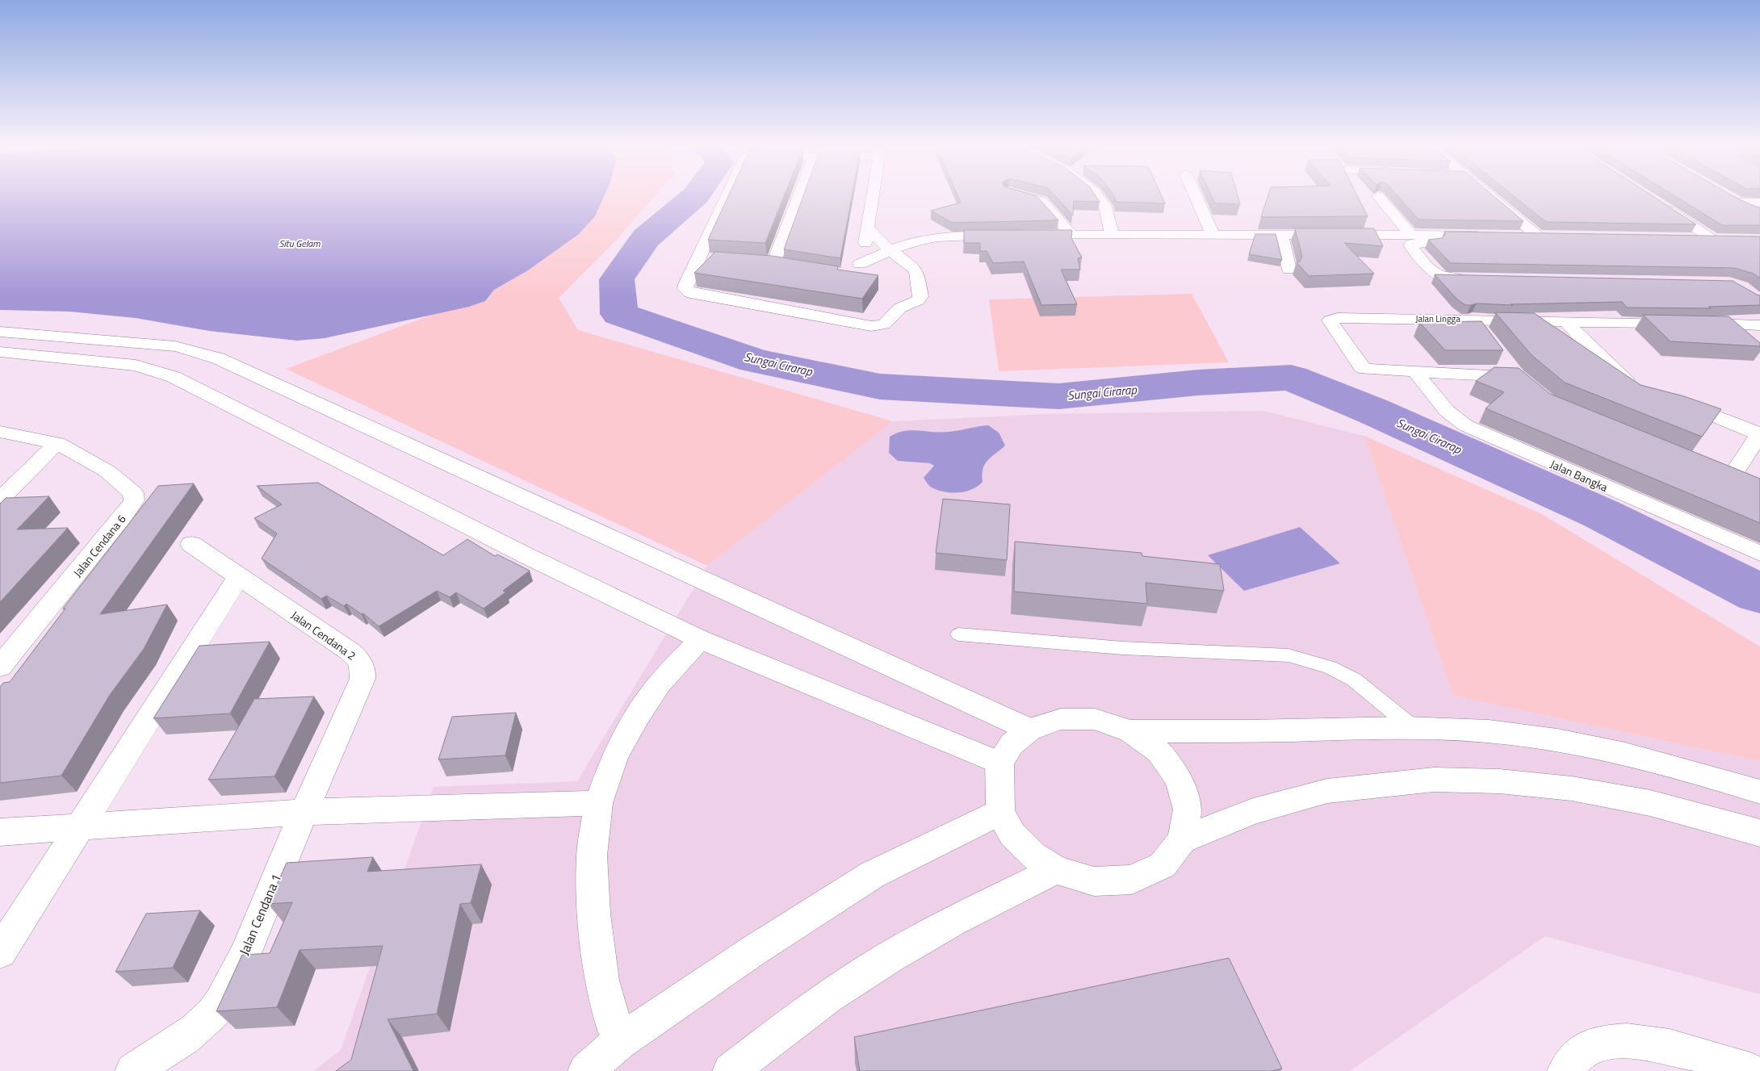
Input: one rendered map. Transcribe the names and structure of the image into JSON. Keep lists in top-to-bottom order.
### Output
{
  "streets": {
    "street": [
      "Jalan Lingga",
      "Jalan Bangka",
      "Jalan Cendana 6",
      "Jalan Cendana 2",
      "Jalan Cendana 1"
    ]
  },
  "crossings": [
    ["Jalan Lingga", "Jalan Bangka"],
    ["Jalan Cendana 2", "Jalan Cendana 1"]
  ],
  "water": ["Situ Gelam", "Sungai Cirarap"]
}
